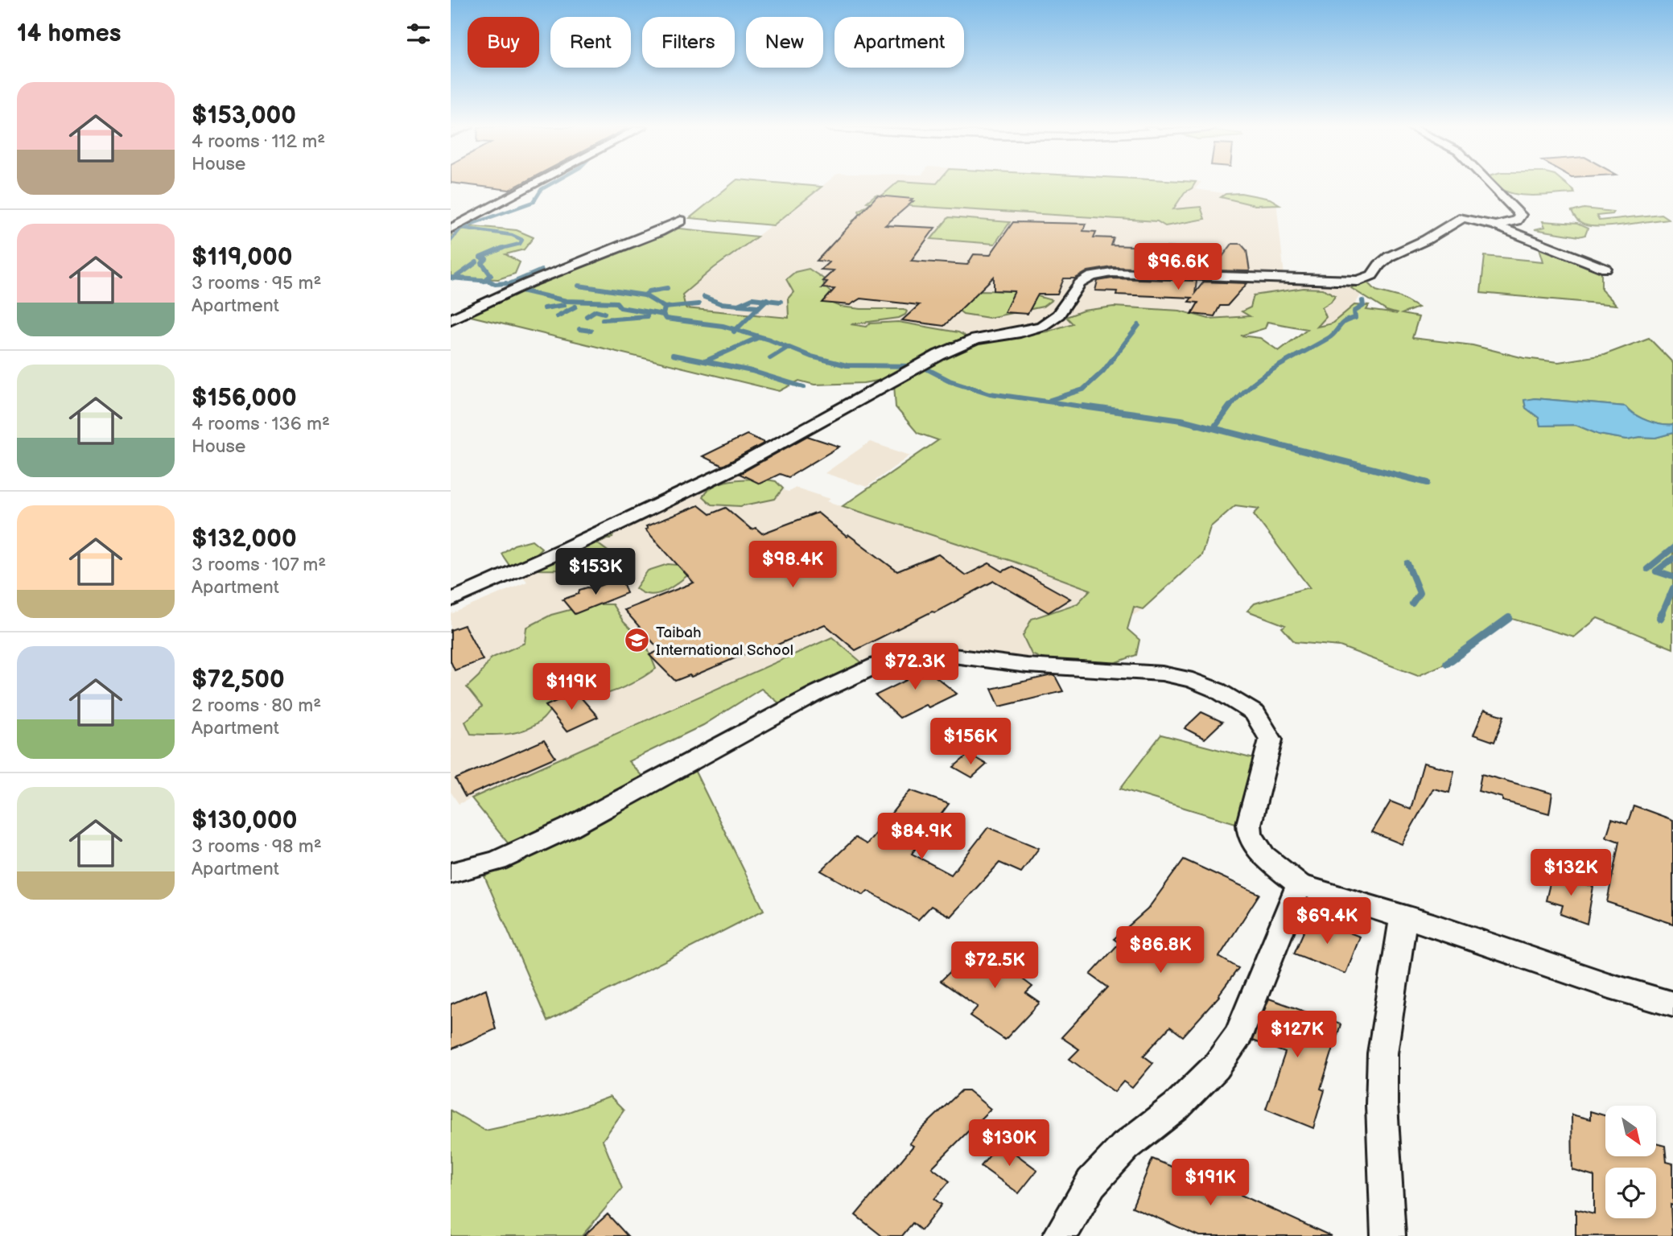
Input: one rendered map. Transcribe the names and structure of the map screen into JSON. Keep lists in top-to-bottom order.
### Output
{
  "places": {
    "school or university": ["Taibah International School"]
  },
  "north": "bottom right",
  "page": {
    "heading": "14 homes",
    "chip": [
      "Buy",
      "Rent",
      "Filters",
      "New",
      "Apartment"
    ],
    "list": [
      {
        "name": "$153,000",
        "note": "4 rooms · 112 m² · House"
      },
      {
        "name": "$119,000",
        "note": "3 rooms · 95 m² · Apartment"
      },
      {
        "name": "$156,000",
        "note": "4 rooms · 136 m² · House"
      },
      {
        "name": "$132,000",
        "note": "3 rooms · 107 m² · Apartment"
      },
      {
        "name": "$72,500",
        "note": "2 rooms · 80 m² · Apartment"
      },
      {
        "name": "$130,000",
        "note": "3 rooms · 98 m² · Apartment"
      }
    ],
    "price": [
      "$96.6K",
      "$98.4K",
      "$153K",
      "$72.3K",
      "$119K",
      "$156K",
      "$84.9K",
      "$132K",
      "$69.4K",
      "$86.8K",
      "$72.5K",
      "$127K",
      "$130K",
      "$191K"
    ]
  }
}
